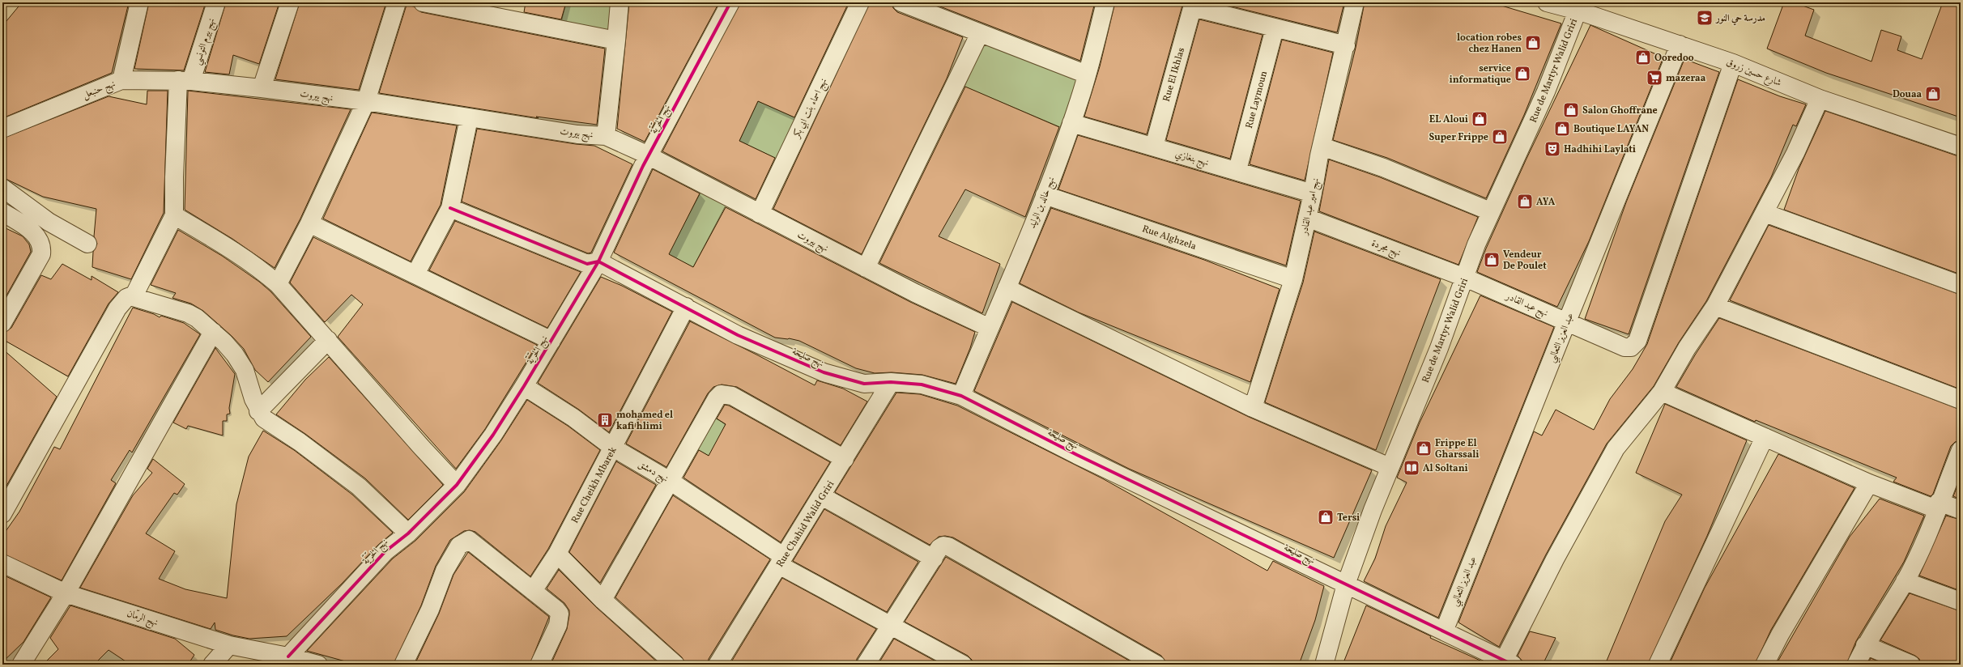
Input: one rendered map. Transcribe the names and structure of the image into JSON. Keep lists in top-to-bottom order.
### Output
{
  "streets": {
    "street": [
      "نهج بيرم التونسي",
      "Rue de Martyr Walid Griri",
      "شارع حسين زروق",
      "Rue El Ikhlas",
      "نهج حنبعل",
      "نهج بيروت",
      "Rue Laymoun",
      "نهج اسماء بنت ابي بكر",
      "نهج الحرّيّة",
      "نهج بنغازي",
      "نهج خالد بن الوليد",
      "نهج امير عبد القادر",
      "Rue Alghzela",
      "نهج مجردة",
      "نهج عبد القادر",
      "عبد العزيز الثعالبي",
      "نهج صليحة",
      "نهج دمشق",
      "Rue Cheikh Mbarek",
      "Rue Chahid Walid Griri",
      "نهج الرمّان"
    ]
  },
  "crossings": [
    ["نهج بيرم التونسي", "نهج بيروت"],
    ["Rue de Martyr Walid Griri", "شارع حسين زروق"],
    ["Rue de Martyr Walid Griri", "نهج مجردة"],
    ["Rue de Martyr Walid Griri", "نهج عبد القادر"],
    ["Rue de Martyr Walid Griri", "نهج صليحة"],
    ["شارع حسين زروق", "نهج عبد القادر"],
    ["شارع حسين زروق", "عبد العزيز الثعالبي"],
    ["Rue El Ikhlas", "نهج بنغازي"],
    ["نهج حنبعل", "نهج بيروت"],
    ["نهج بيروت", "نهج اسماء بنت ابي بكر"],
    ["نهج بيروت", "نهج الحرّيّة"],
    ["نهج بيروت", "نهج خالد بن الوليد"],
    ["Rue Laymoun", "نهج بنغازي"],
    ["نهج الحرّيّة", "نهج صليحة"],
    ["نهج الحرّيّة", "نهج دمشق"],
    ["نهج الحرّيّة", "نهج الرمّان"],
    ["نهج بنغازي", "نهج خالد بن الوليد"],
    ["نهج بنغازي", "نهج امير عبد القادر"],
    ["نهج خالد بن الوليد", "Rue Alghzela"],
    ["نهج خالد بن الوليد", "نهج صليحة"],
    ["نهج امير عبد القادر", "Rue Alghzela"],
    ["نهج امير عبد القادر", "نهج مجردة"],
    ["نهج مجردة", "نهج عبد القادر"],
    ["نهج عبد القادر", "عبد العزيز الثعالبي"],
    ["عبد العزيز الثعالبي", "نهج صليحة"],
    ["نهج صليحة", "Rue Cheikh Mbarek"],
    ["نهج صليحة", "Rue Chahid Walid Griri"],
    ["نهج دمشق", "Rue Cheikh Mbarek"],
    ["نهج دمشق", "Rue Chahid Walid Griri"]
  ],
  "places": {
    "school or university": ["مدرسة حي النور"],
    "shop": [
      "location robes chez Hanen",
      "Ooredoo",
      "service informatique",
      "Douaa",
      "Salon Ghoffrane",
      "EL Aloui",
      "Boutique LAYAN",
      "Super Frippe",
      "AYA",
      "Vendeur De Poulet",
      "Frippe El Gharssali",
      "Tersi"
    ],
    "supermarket": ["mazeraa"],
    "theatre": ["Hadhihi Laylati"],
    "building": ["mohamed el kafi hlimi"],
    "library": ["Al Soltani"]
  }
}
